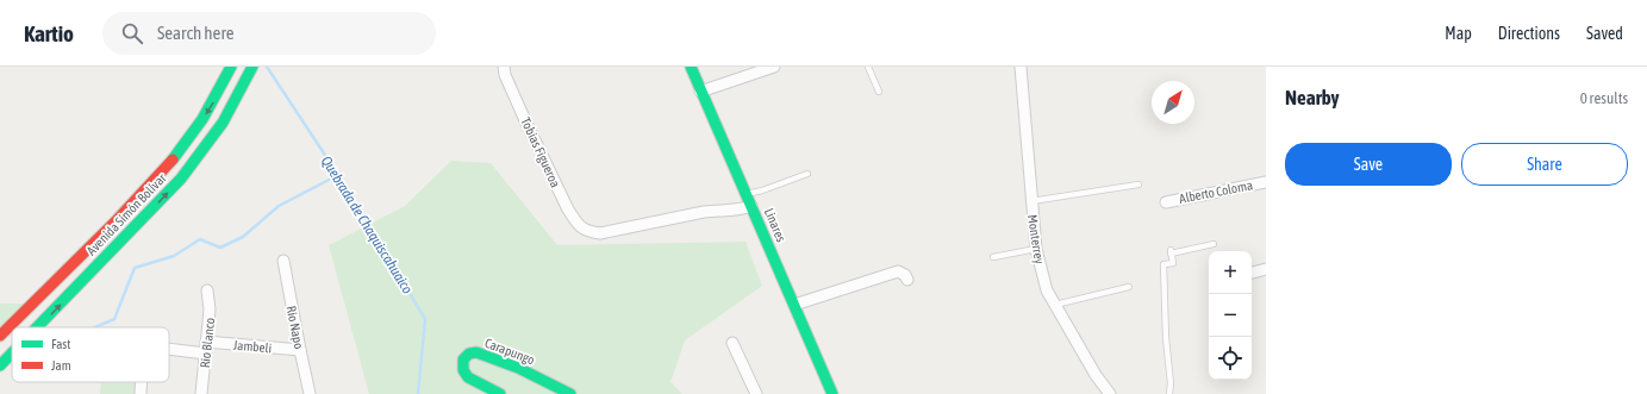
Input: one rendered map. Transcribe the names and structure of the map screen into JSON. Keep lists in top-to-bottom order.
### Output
{
  "streets": {
    "main road": ["Avenida Simón Bolívar", "Linares", "Carapungo"],
    "street": [
      "Tobias Figueroa",
      "Alberto Coloma",
      "Monterrey",
      "Rio Napo",
      "Rio Blanco",
      "Jambeli"
    ]
  },
  "crossings": [
    ["Tobias Figueroa", "Linares"],
    ["Rio Napo", "Jambeli"],
    ["Rio Blanco", "Jambeli"]
  ],
  "water": ["Quebrada de Chaquiscahuaico"],
  "legend": ["Fast", "Jam"],
  "north": "top right",
  "page": {
    "header": "Kartio",
    "search": "Search here",
    "nav": ["Map", "Directions", "Saved"],
    "heading": ["Nearby", "0 results"],
    "buttons": ["Save", "Share"],
    "map_buttons": ["+", "−"]
  }
}
